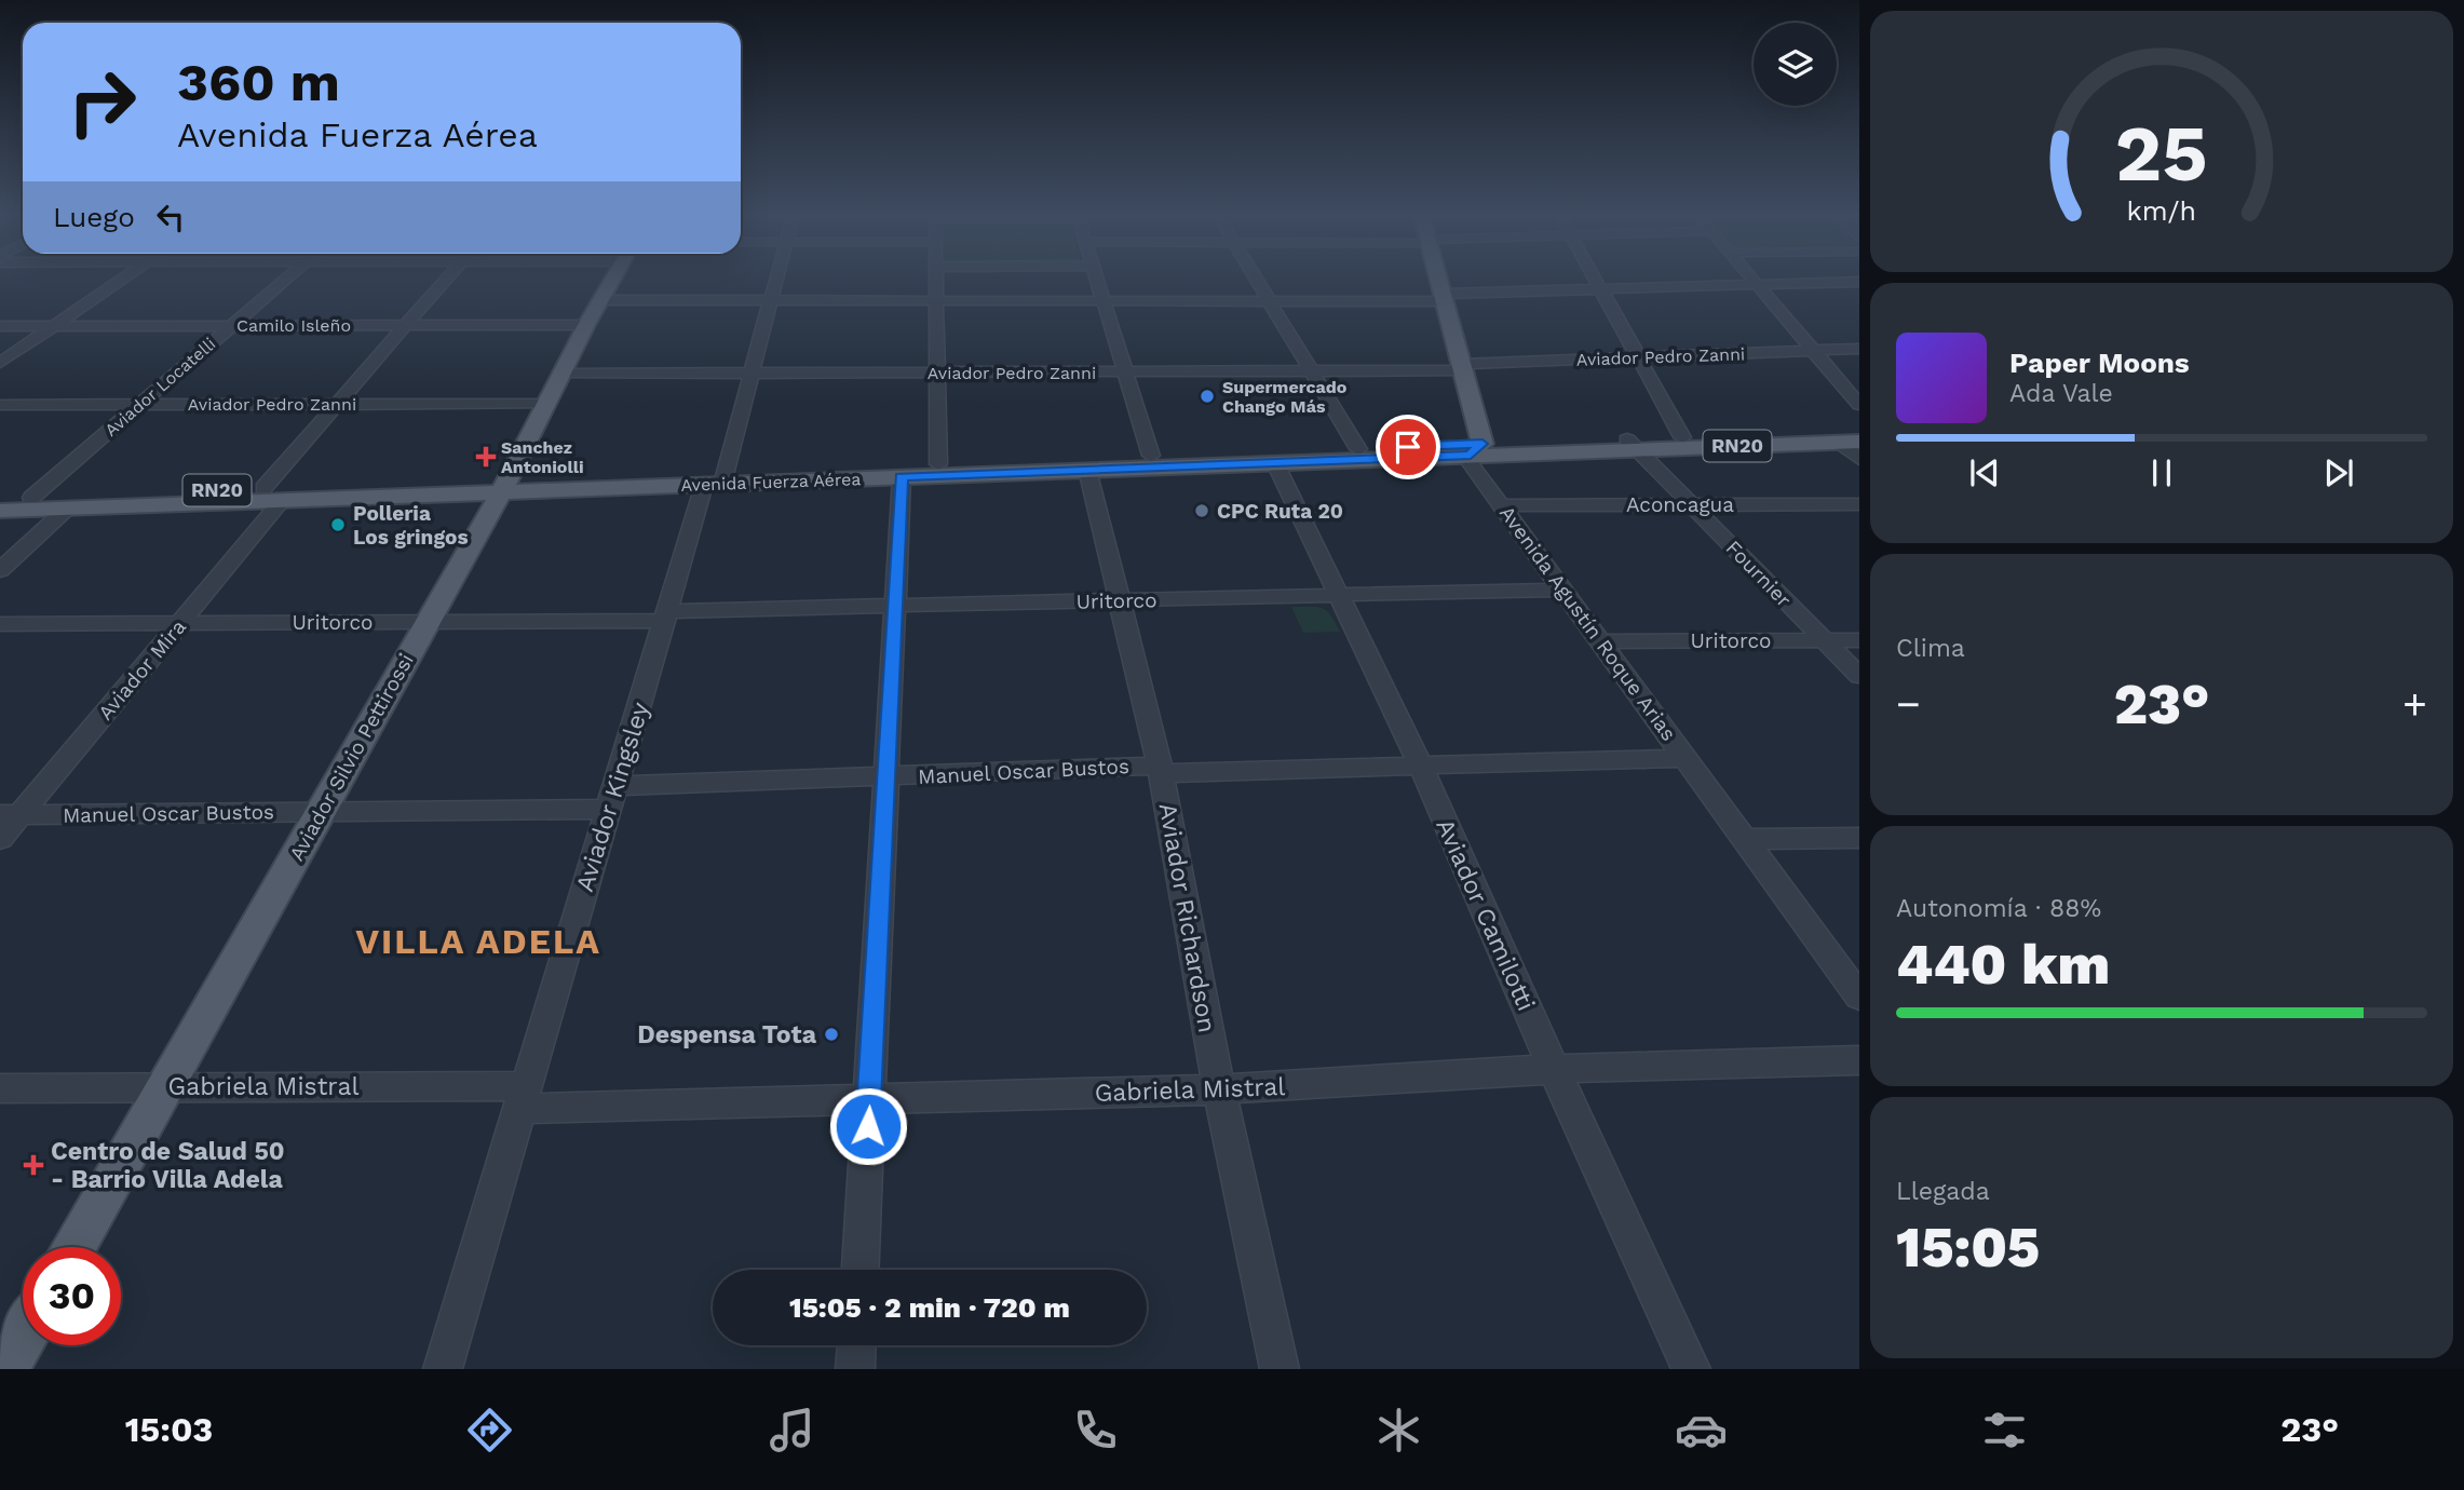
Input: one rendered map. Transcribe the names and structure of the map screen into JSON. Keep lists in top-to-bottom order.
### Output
{
  "streets": {
    "main road": [
      "RN20",
      "Avenida Fuerza Aérea",
      "Avenida Agustín Roque Arias",
      "Aviador Silvio Pettirossi"
    ],
    "street": [
      "Camilo Isleño",
      "Aviador Pedro Zanni",
      "Aviador Locatelli",
      "Aconcagua",
      "Fournier",
      "Uritorco",
      "Aviador Mira",
      "Manuel Oscar Bustos",
      "Aviador Kingsley",
      "Aviador Camilotti",
      "Aviador Richardson",
      "Gabriela Mistral"
    ]
  },
  "crossings": [
    ["Camilo Isleño", "Aviador Locatelli"],
    ["Camilo Isleño", "Aviador Mira"],
    ["Camilo Isleño", "Aviador Silvio Pettirossi"],
    ["Aviador Pedro Zanni", "Aviador Locatelli"],
    ["Aviador Pedro Zanni", "Avenida Agustín Roque Arias"],
    ["Aviador Pedro Zanni", "Aviador Mira"],
    ["Aviador Pedro Zanni", "Aviador Silvio Pettirossi"],
    ["Aviador Pedro Zanni", "Aviador Kingsley"],
    ["Aviador Locatelli", "Avenida Fuerza Aérea"],
    ["Avenida Fuerza Aérea", "Fournier"],
    ["Avenida Fuerza Aérea", "Avenida Agustín Roque Arias"],
    ["Avenida Fuerza Aérea", "Aviador Mira"],
    ["Avenida Fuerza Aérea", "Aviador Silvio Pettirossi"],
    ["Avenida Fuerza Aérea", "Aviador Kingsley"],
    ["Avenida Fuerza Aérea", "Aviador Camilotti"],
    ["Avenida Fuerza Aérea", "Aviador Richardson"],
    ["Aconcagua", "Fournier"],
    ["Aconcagua", "Avenida Agustín Roque Arias"],
    ["Fournier", "Uritorco"],
    ["Uritorco", "Avenida Agustín Roque Arias"],
    ["Uritorco", "Aviador Mira"],
    ["Uritorco", "Aviador Silvio Pettirossi"],
    ["Uritorco", "Aviador Kingsley"],
    ["Uritorco", "Aviador Camilotti"],
    ["Uritorco", "Aviador Richardson"],
    ["Avenida Agustín Roque Arias", "Manuel Oscar Bustos"],
    ["Aviador Mira", "Manuel Oscar Bustos"],
    ["Aviador Silvio Pettirossi", "Manuel Oscar Bustos"],
    ["Aviador Silvio Pettirossi", "Gabriela Mistral"],
    ["Manuel Oscar Bustos", "Aviador Kingsley"],
    ["Manuel Oscar Bustos", "Aviador Camilotti"],
    ["Manuel Oscar Bustos", "Aviador Richardson"],
    ["Aviador Kingsley", "Gabriela Mistral"],
    ["Aviador Camilotti", "Gabriela Mistral"],
    ["Aviador Richardson", "Gabriela Mistral"]
  ],
  "districts": ["VILLA ADELA"],
  "places": {
    "other": [
      "Supermercado Chango Más",
      "CPC Ruta 20",
      "Polleria Los gringos",
      "Despensa Tota"
    ],
    "health": ["Sanchez Antoniolli", "Centro de Salud 50 - Barrio Villa Adela"]
  },
  "page": {
    "turn": ["360 m", "Avenida Fuerza Aérea"],
    "then": "Luego",
    "song": ["Paper Moons", "Ada Vale"],
    "tile": [
      "Clima",
      ["Autonomía · 88%", "440 km"],
      ["Llegada", "15:05"]
    ],
    "heat": ["−", "23°", "+"],
    "limit": "30",
    "trip": "15:05 · 2 min · 720 m",
    "tabs": ["15:03", "23°"],
    "gauge": ["25", "km/h"]
  }
}
